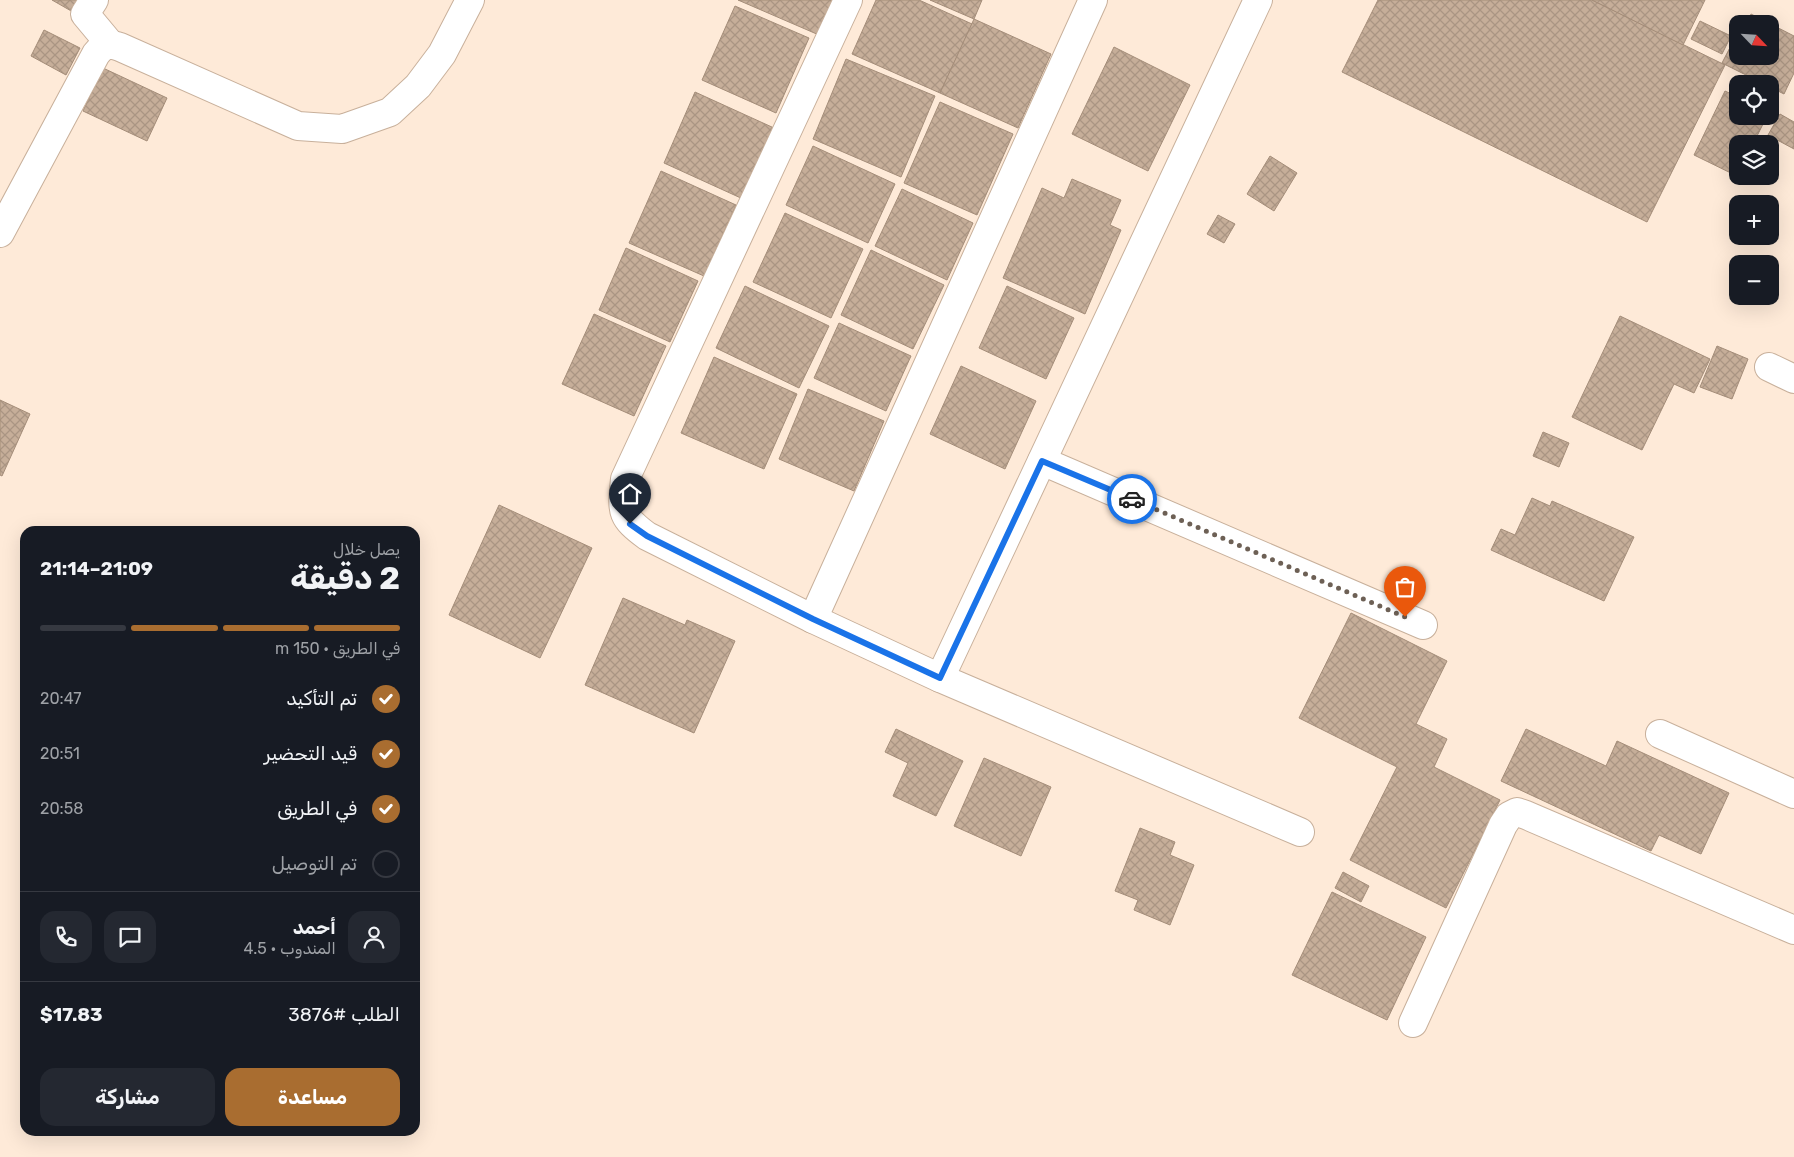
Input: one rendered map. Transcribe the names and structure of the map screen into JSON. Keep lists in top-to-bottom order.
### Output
{
  "north": "bottom right",
  "page": {
    "map_buttons": ["+", "−"],
    "heading": ["2 دقيقة", "يصل خلال", "21:09–21:14"],
    "panel": [
      "أحمد",
      "المندوب · 4.5",
      "الطلب #3876",
      "$17.83"
    ],
    "bar": "في الطريق · 150 m",
    "list": [
      ["تم التأكيد", "20:47"],
      ["قيد التحضير", "20:51"],
      ["في الطريق", "20:58"],
      "تم التوصيل"
    ],
    "buttons": ["مساعدة", "مشاركة"]
  }
}
